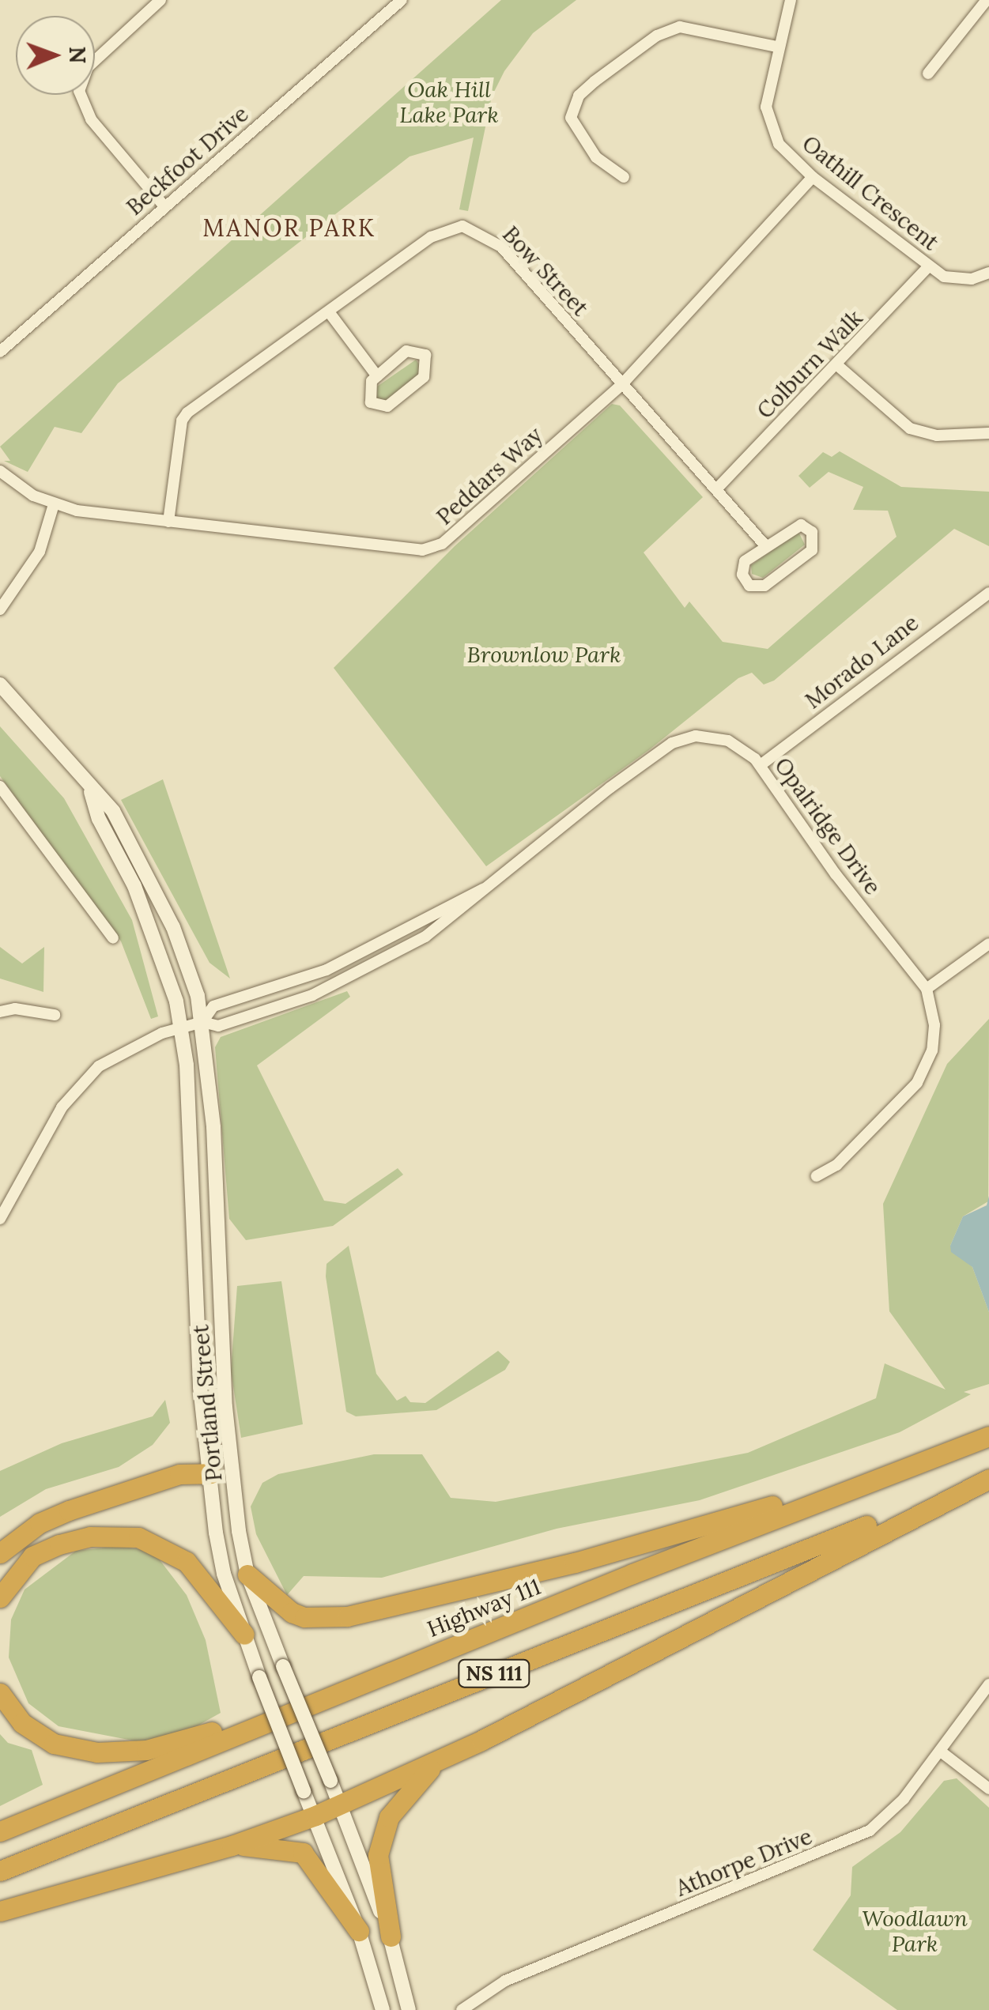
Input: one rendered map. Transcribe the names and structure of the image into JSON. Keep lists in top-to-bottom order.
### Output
{
  "streets": {
    "highway": ["Highway 111", "NS 111"],
    "main road": ["Portland Street"],
    "street": [
      "Beckfoot Drive",
      "Oathill Crescent",
      "Bow Street",
      "Colburn Walk",
      "Peddars Way",
      "Morado Lane",
      "Opalridge Drive",
      "Athorpe Drive"
    ]
  },
  "crossings": [
    ["Oathill Crescent", "Colburn Walk"],
    ["Oathill Crescent", "Peddars Way"],
    ["Bow Street", "Colburn Walk"],
    ["Bow Street", "Peddars Way"],
    ["Morado Lane", "Opalridge Drive"],
    ["Opalridge Drive", "Portland Street"]
  ],
  "districts": ["MANOR PARK"],
  "parks": ["Oak Hill Lake Park", "Brownlow Park", "Woodlawn Park"],
  "north": "right"
}
